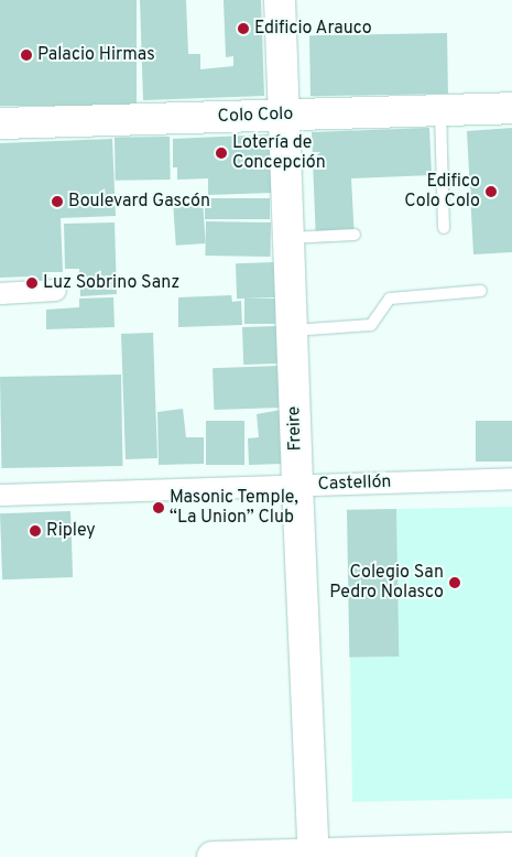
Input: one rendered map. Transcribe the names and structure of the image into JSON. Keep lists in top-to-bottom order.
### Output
{
  "streets": {
    "main road": ["Colo Colo", "Freire"],
    "street": ["Castellón"]
  },
  "crossings": [
    ["Colo Colo", "Freire"],
    ["Freire", "Castellón"]
  ],
  "places": [
    "Edificio Arauco",
    "Palacio Hirmas",
    "Lotería de Concepción",
    "Edifico Colo Colo",
    "Boulevard Gascón",
    "Luz Sobrino Sanz",
    "Masonic Temple, “La Union” Club",
    "Ripley",
    "Colegio San Pedro Nolasco"
  ]
}
